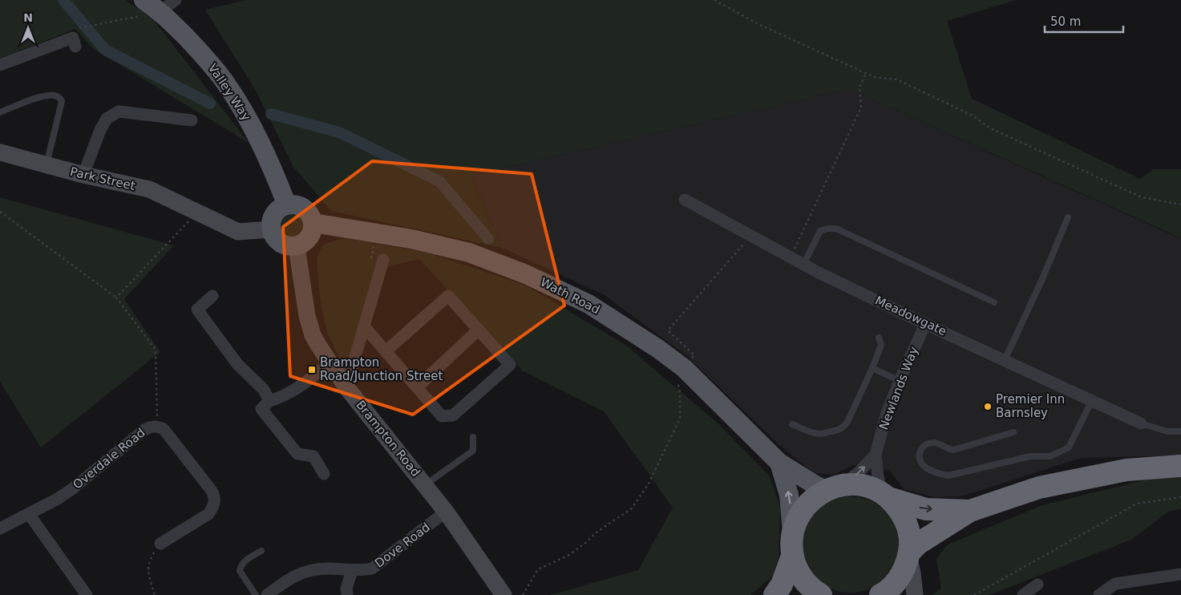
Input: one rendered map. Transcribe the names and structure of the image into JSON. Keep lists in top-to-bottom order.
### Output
{
  "streets": {
    "main road": [
      "Valley Way",
      "Park Street",
      "Wath Road",
      "Brampton Road"
    ],
    "street": [
      "Meadowgate",
      "Newlands Way",
      "Overdale Road",
      "Dove Road"
    ]
  },
  "crossings": [
    ["Valley Way", "Wath Road"],
    ["Valley Way", "Brampton Road"],
    ["Wath Road", "Brampton Road"],
    ["Meadowgate", "Newlands Way"],
    ["Brampton Road", "Dove Road"]
  ],
  "places": {
    "transit": ["Brampton Road/Junction Street"],
    "other": ["Premier Inn Barnsley"]
  },
  "scale_bar": "50 m",
  "north": "top"
}
